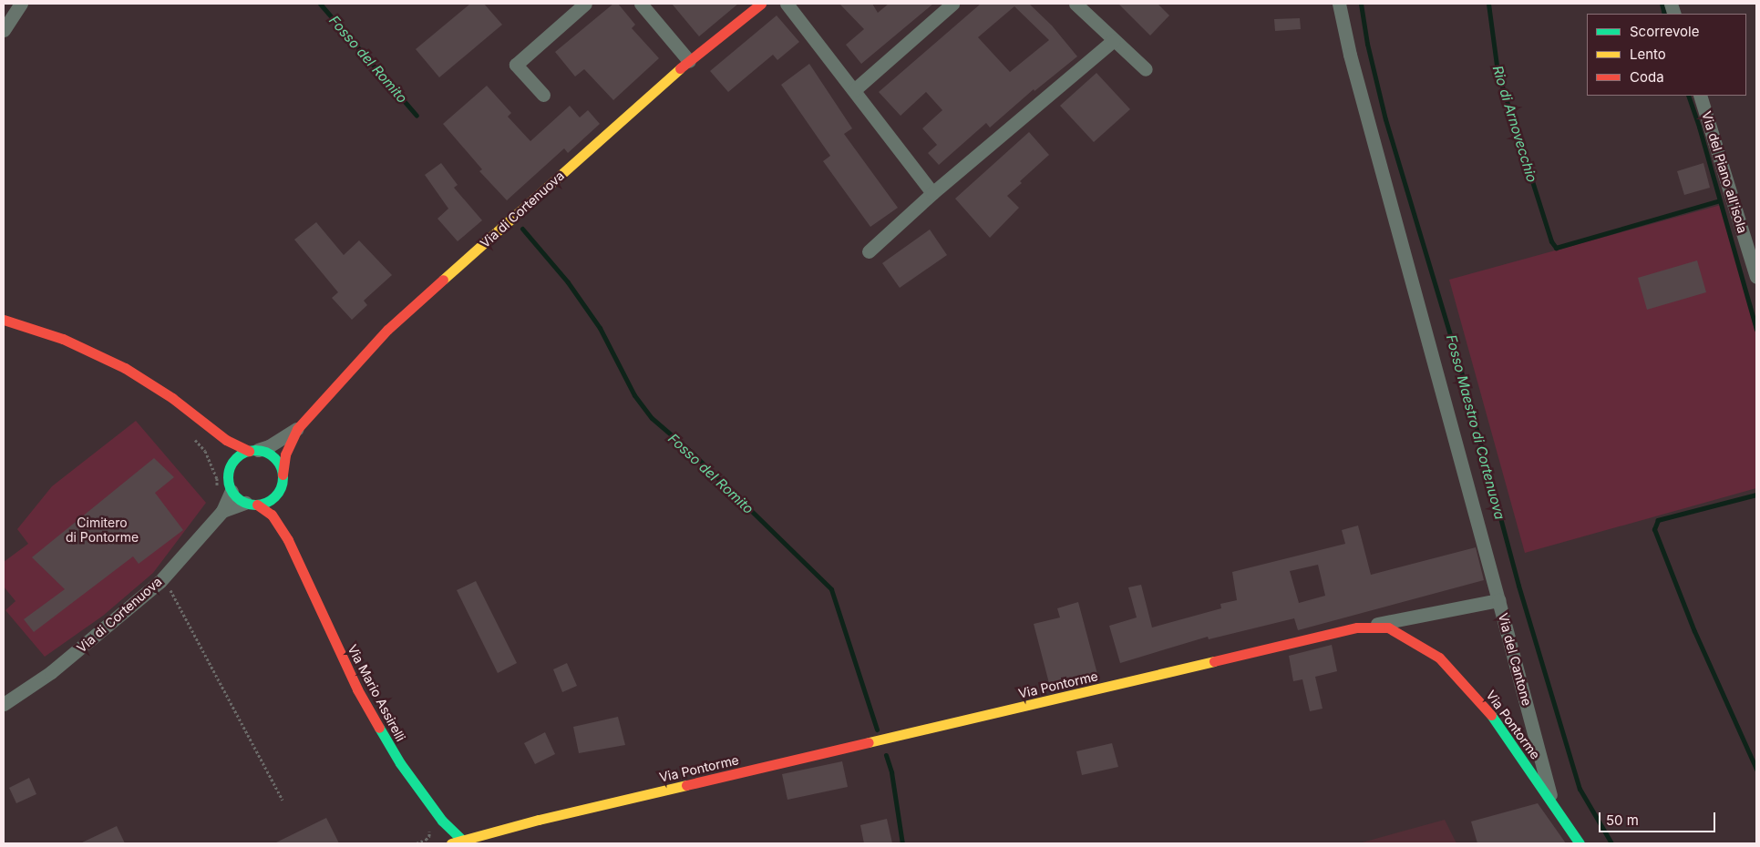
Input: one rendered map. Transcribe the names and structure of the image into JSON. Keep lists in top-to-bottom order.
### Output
{
  "streets": {
    "street": [
      "Via del Piano all'isola",
      "Via di Cortenuova",
      "Via del Cantone",
      "Via Pontorme",
      "Via Mario Assirelli"
    ]
  },
  "crossings": [
    ["Via del Cantone", "Via Pontorme"],
    ["Via Pontorme", "Via Mario Assirelli"]
  ],
  "water": ["Fosso del Romito", "Rio di Arnovecchio", "Fosso Maestro di Cortenuova"],
  "parks": ["Cimitero di Pontorme"],
  "legend": ["Scorrevole", "Lento", "Coda"],
  "scale_bar": "50 m"
}
